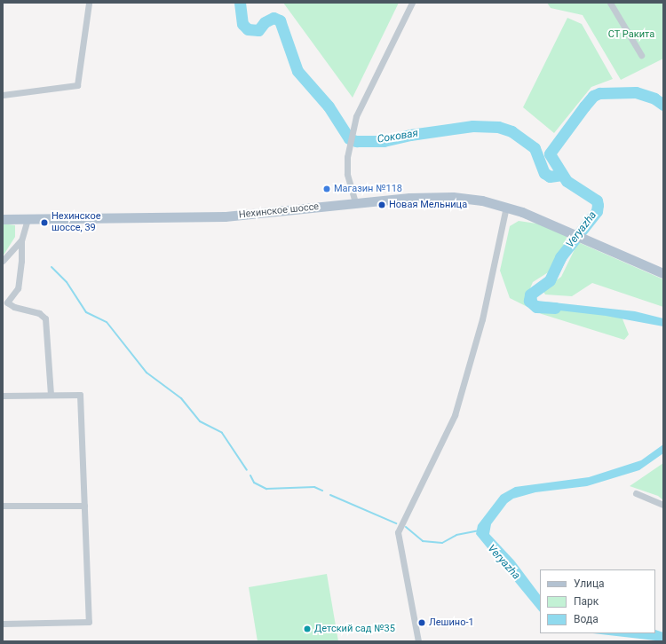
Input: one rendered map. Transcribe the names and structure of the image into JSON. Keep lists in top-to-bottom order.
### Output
{
  "streets": {
    "main road": ["Нехинское шоссе"]
  },
  "water": ["Соковая", "Veryazha"],
  "parks": ["СТ Ракита"],
  "places": [
    "Магазин №118",
    "Новая Мельница",
    "Нехинское шоссе, 39",
    "Лешино-1",
    "Детский сад №35"
  ],
  "legend": ["Улица", "Парк", "Вода"]
}
